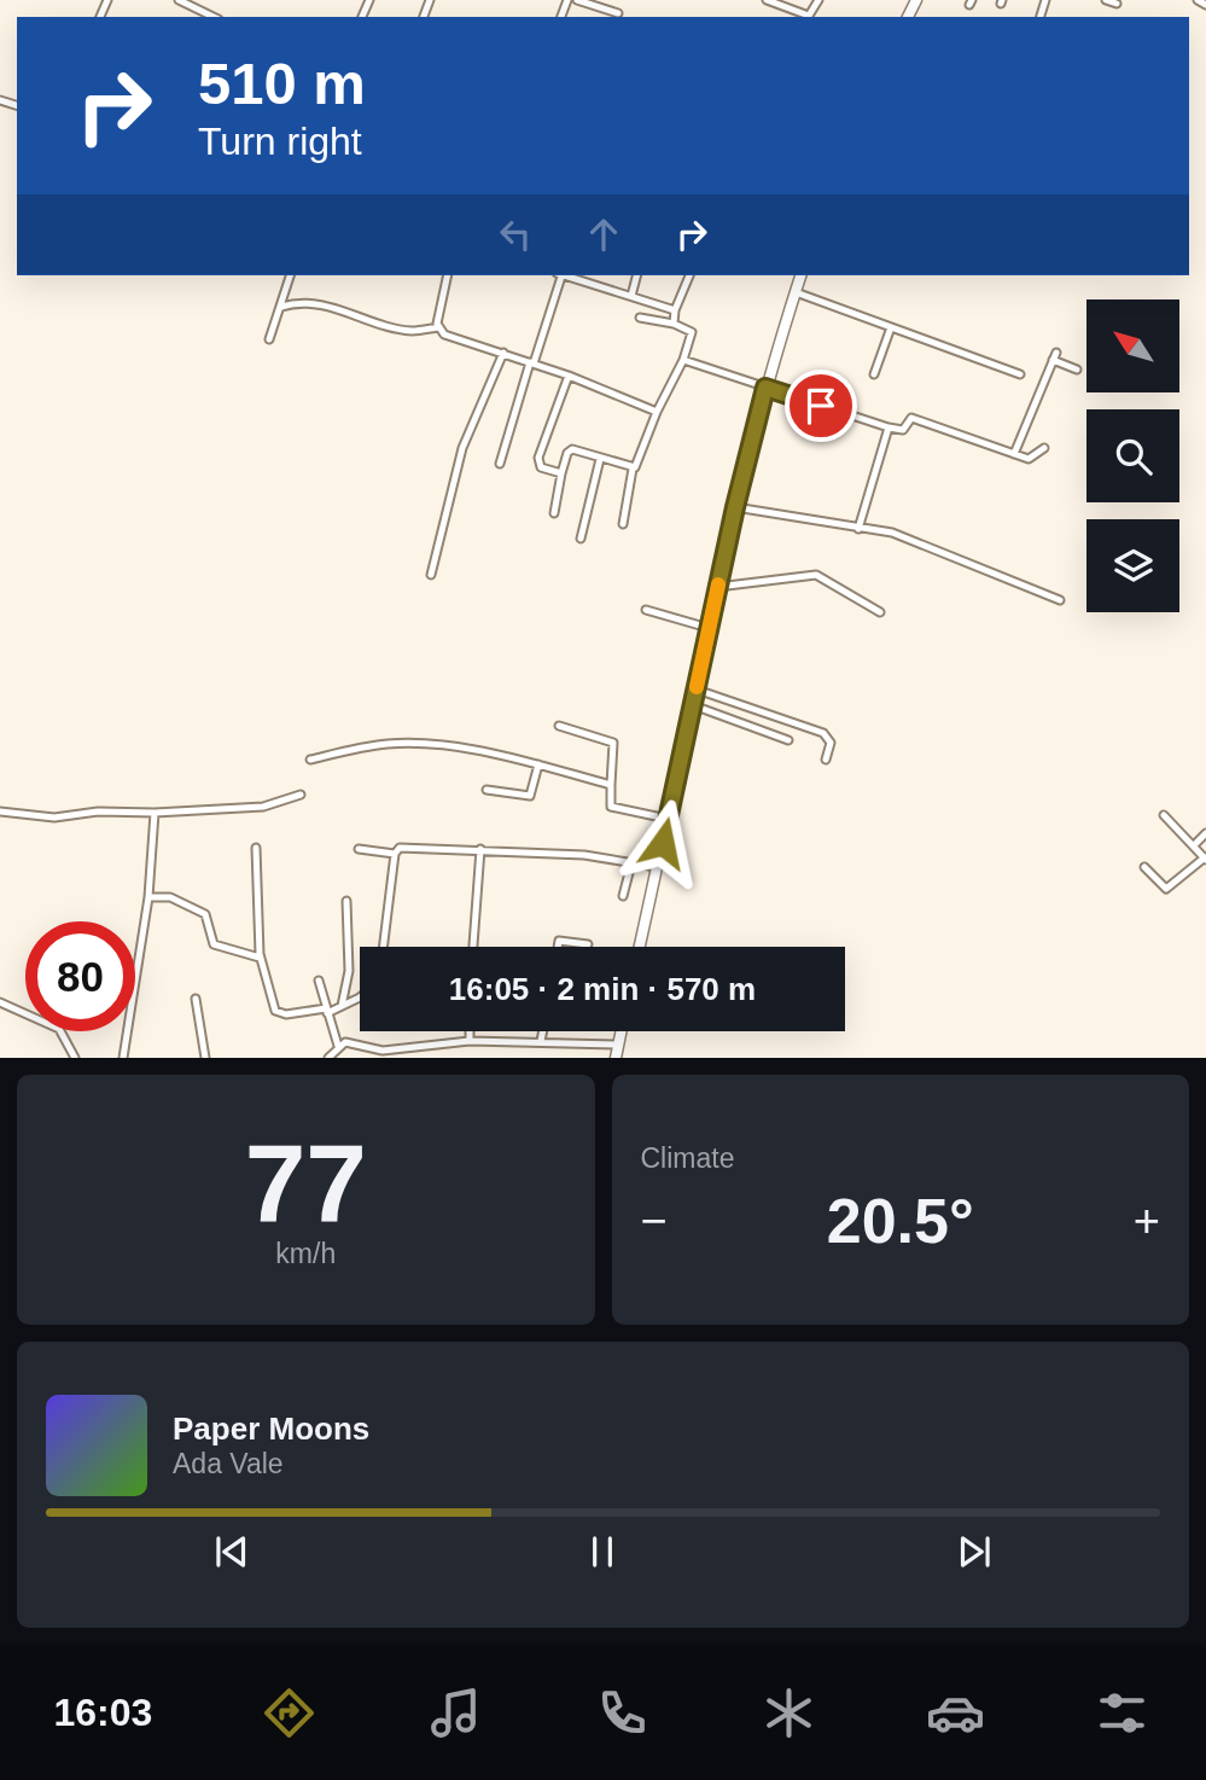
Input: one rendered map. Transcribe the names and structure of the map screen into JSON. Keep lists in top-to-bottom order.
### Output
{
  "north": "top left",
  "page": {
    "turn": ["510 m", "Turn right"],
    "limit": "80",
    "trip": "16:05 · 2 min · 570 m",
    "tile": [
      ["77", "km/h"],
      "Climate"
    ],
    "heat": ["−", "20.5°", "+"],
    "song": ["Paper Moons", "Ada Vale"],
    "tabs": "16:03"
  }
}
